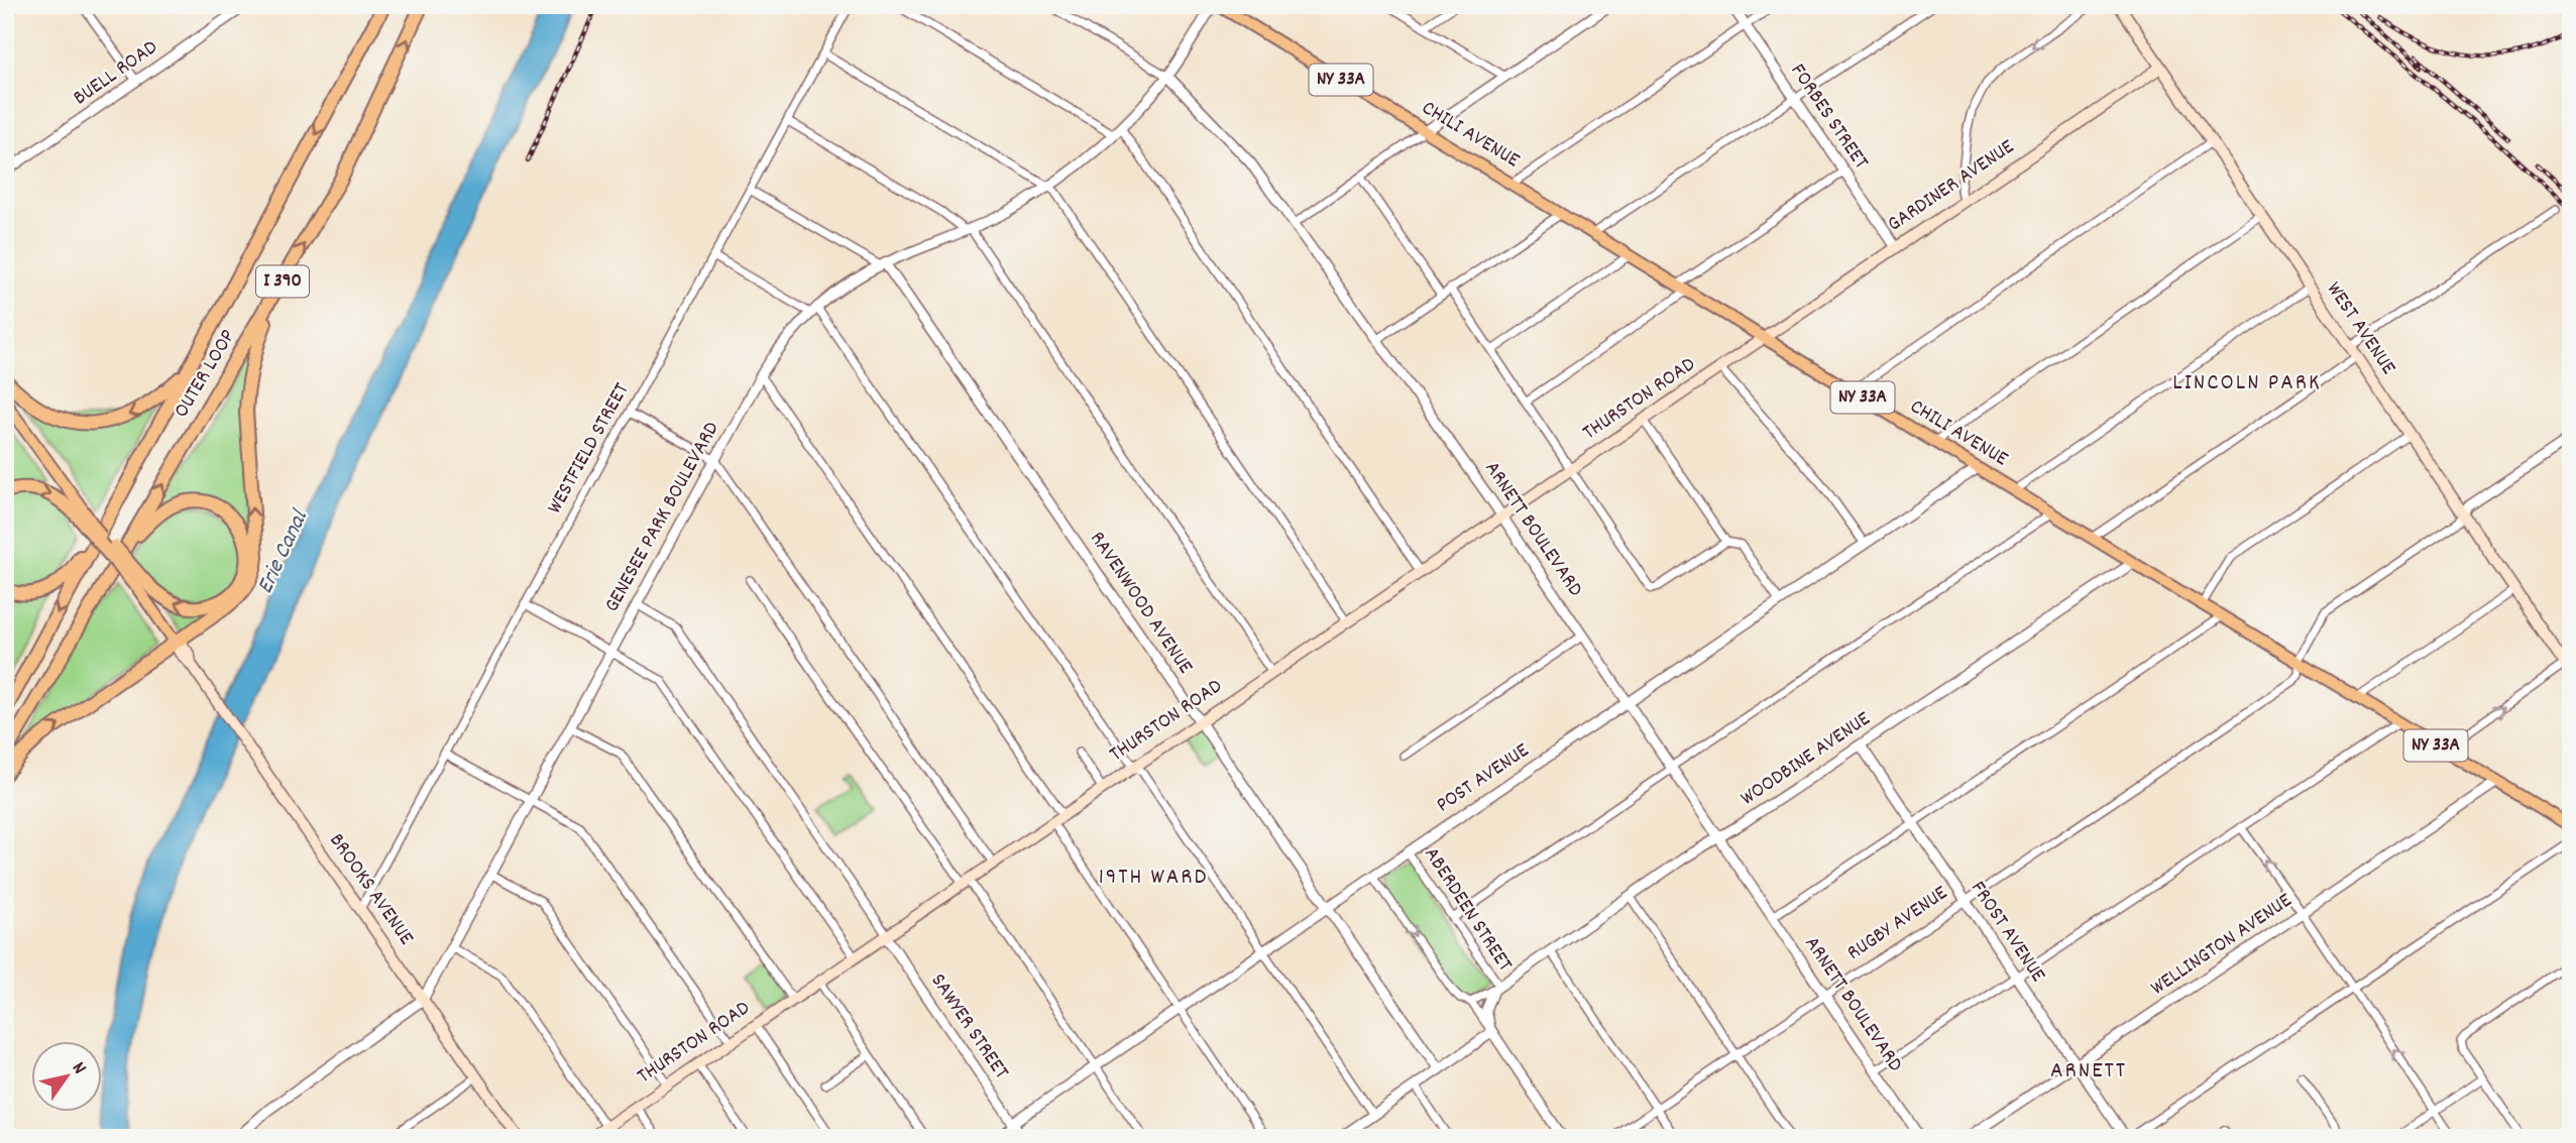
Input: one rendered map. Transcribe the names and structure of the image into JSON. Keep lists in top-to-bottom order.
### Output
{
  "streets": {
    "highway": ["I 390", "OUTER LOOP"],
    "main road": [
      "NY 33A",
      "CHILI AVENUE",
      "GARDINER AVENUE",
      "WEST AVENUE",
      "THURSTON ROAD",
      "BROOKS AVENUE"
    ],
    "street": [
      "BUELL ROAD",
      "FORBES STREET",
      "WESTFIELD STREET",
      "GENESEE PARK BOULEVARD",
      "ARNETT BOULEVARD",
      "RAVENWOOD AVENUE",
      "WOODBINE AVENUE",
      "POST AVENUE",
      "ABERDEEN STREET",
      "RUGBY AVENUE",
      "FROST AVENUE",
      "WELLINGTON AVENUE",
      "SAWYER STREET"
    ]
  },
  "crossings": [
    ["FORBES STREET", "GARDINER AVENUE"],
    ["CHILI AVENUE", "GARDINER AVENUE"],
    ["CHILI AVENUE", "THURSTON ROAD"],
    ["CHILI AVENUE", "GENESEE PARK BOULEVARD"],
    ["CHILI AVENUE", "WOODBINE AVENUE"],
    ["CHILI AVENUE", "POST AVENUE"],
    ["CHILI AVENUE", "RUGBY AVENUE"],
    ["CHILI AVENUE", "WELLINGTON AVENUE"],
    ["GARDINER AVENUE", "WEST AVENUE"],
    ["GARDINER AVENUE", "THURSTON ROAD"],
    ["WEST AVENUE", "RUGBY AVENUE"],
    ["THURSTON ROAD", "ARNETT BOULEVARD"],
    ["THURSTON ROAD", "RAVENWOOD AVENUE"],
    ["THURSTON ROAD", "SAWYER STREET"],
    ["WESTFIELD STREET", "RAVENWOOD AVENUE"],
    ["WESTFIELD STREET", "BROOKS AVENUE"],
    ["GENESEE PARK BOULEVARD", "ARNETT BOULEVARD"],
    ["GENESEE PARK BOULEVARD", "RAVENWOOD AVENUE"],
    ["GENESEE PARK BOULEVARD", "BROOKS AVENUE"],
    ["ARNETT BOULEVARD", "WOODBINE AVENUE"],
    ["ARNETT BOULEVARD", "POST AVENUE"],
    ["ARNETT BOULEVARD", "RUGBY AVENUE"],
    ["RAVENWOOD AVENUE", "POST AVENUE"],
    ["WOODBINE AVENUE", "ABERDEEN STREET"],
    ["WOODBINE AVENUE", "FROST AVENUE"],
    ["POST AVENUE", "ABERDEEN STREET"],
    ["POST AVENUE", "SAWYER STREET"],
    ["RUGBY AVENUE", "FROST AVENUE"],
    ["FROST AVENUE", "WELLINGTON AVENUE"]
  ],
  "districts": ["LINCOLN PARK", "19TH WARD", "ARNETT"],
  "water": ["Erie Canal"],
  "north": "top right"
}
